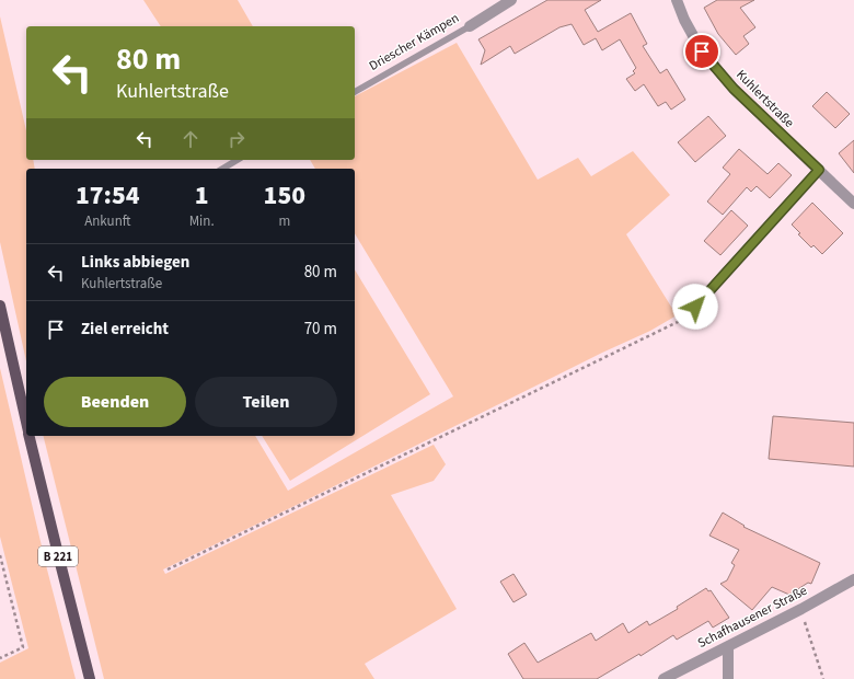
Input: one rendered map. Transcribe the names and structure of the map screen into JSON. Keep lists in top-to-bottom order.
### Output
{
  "streets": {
    "main road": ["B 221"],
    "street": ["Driescher Kämpen", "Kuhlertstraße", "Schafhausener Straße"]
  },
  "page": {
    "turn": ["80 m", "Kuhlertstraße"],
    "eta": [
      "17:54",
      "Ankunft",
      "1",
      "Min.",
      "150",
      "m"
    ],
    "list": [
      {
        "name": "Links abbiegen",
        "note": "Kuhlertstraße",
        "value": "80 m"
      },
      {
        "name": "Ziel erreicht",
        "value": "70 m"
      }
    ],
    "buttons": ["Beenden", "Teilen"]
  }
}
